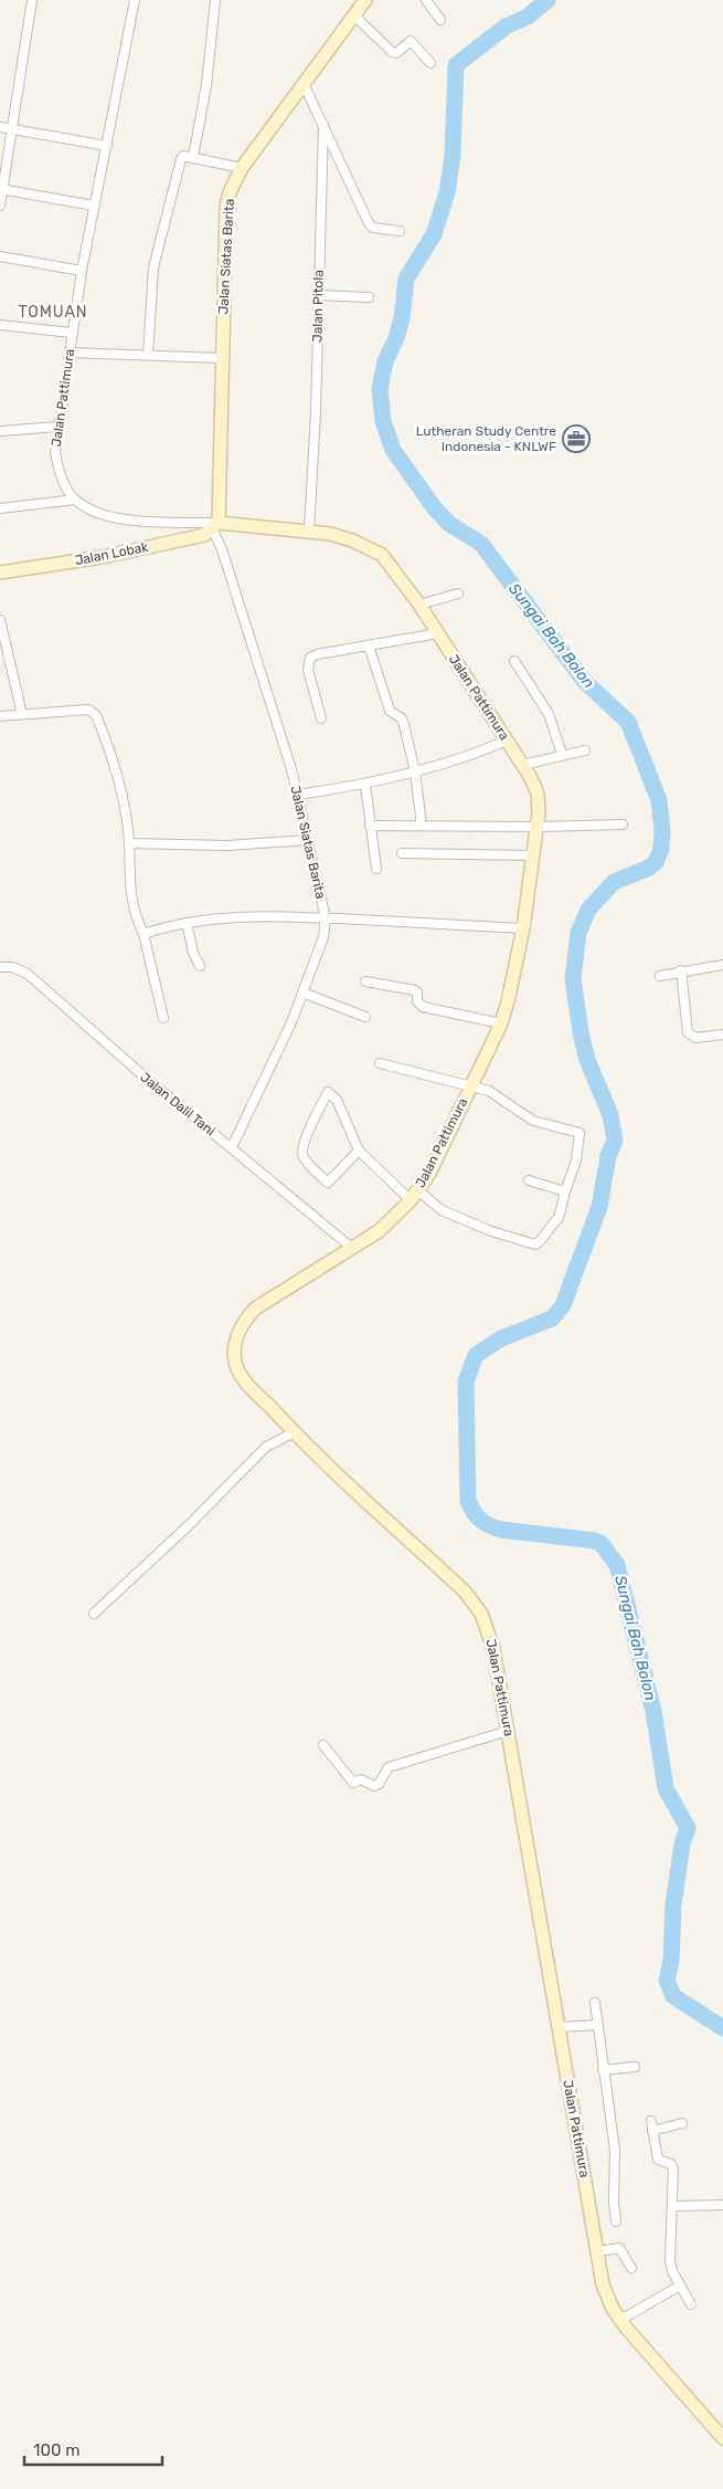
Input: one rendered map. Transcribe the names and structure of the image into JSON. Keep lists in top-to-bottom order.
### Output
{
  "streets": {
    "street": [
      "Jalan Siatas Barita",
      "Jalan Pitola",
      "Jalan Pattimura",
      "Jalan Lobak",
      "Jalan Dalil Tani"
    ]
  },
  "crossings": [
    ["Jalan Siatas Barita", "Jalan Pitola"],
    ["Jalan Siatas Barita", "Jalan Pattimura"],
    ["Jalan Siatas Barita", "Jalan Lobak"],
    ["Jalan Siatas Barita", "Jalan Dalil Tani"],
    ["Jalan Pitola", "Jalan Pattimura"],
    ["Jalan Pattimura", "Jalan Lobak"],
    ["Jalan Pattimura", "Jalan Dalil Tani"]
  ],
  "districts": ["TOMUAN"],
  "water": ["Sungai Bah Bolon"],
  "places": {
    "office": ["Lutheran Study Centre Indonesia - KNLWF"]
  },
  "scale_bar": "100 m"
}
